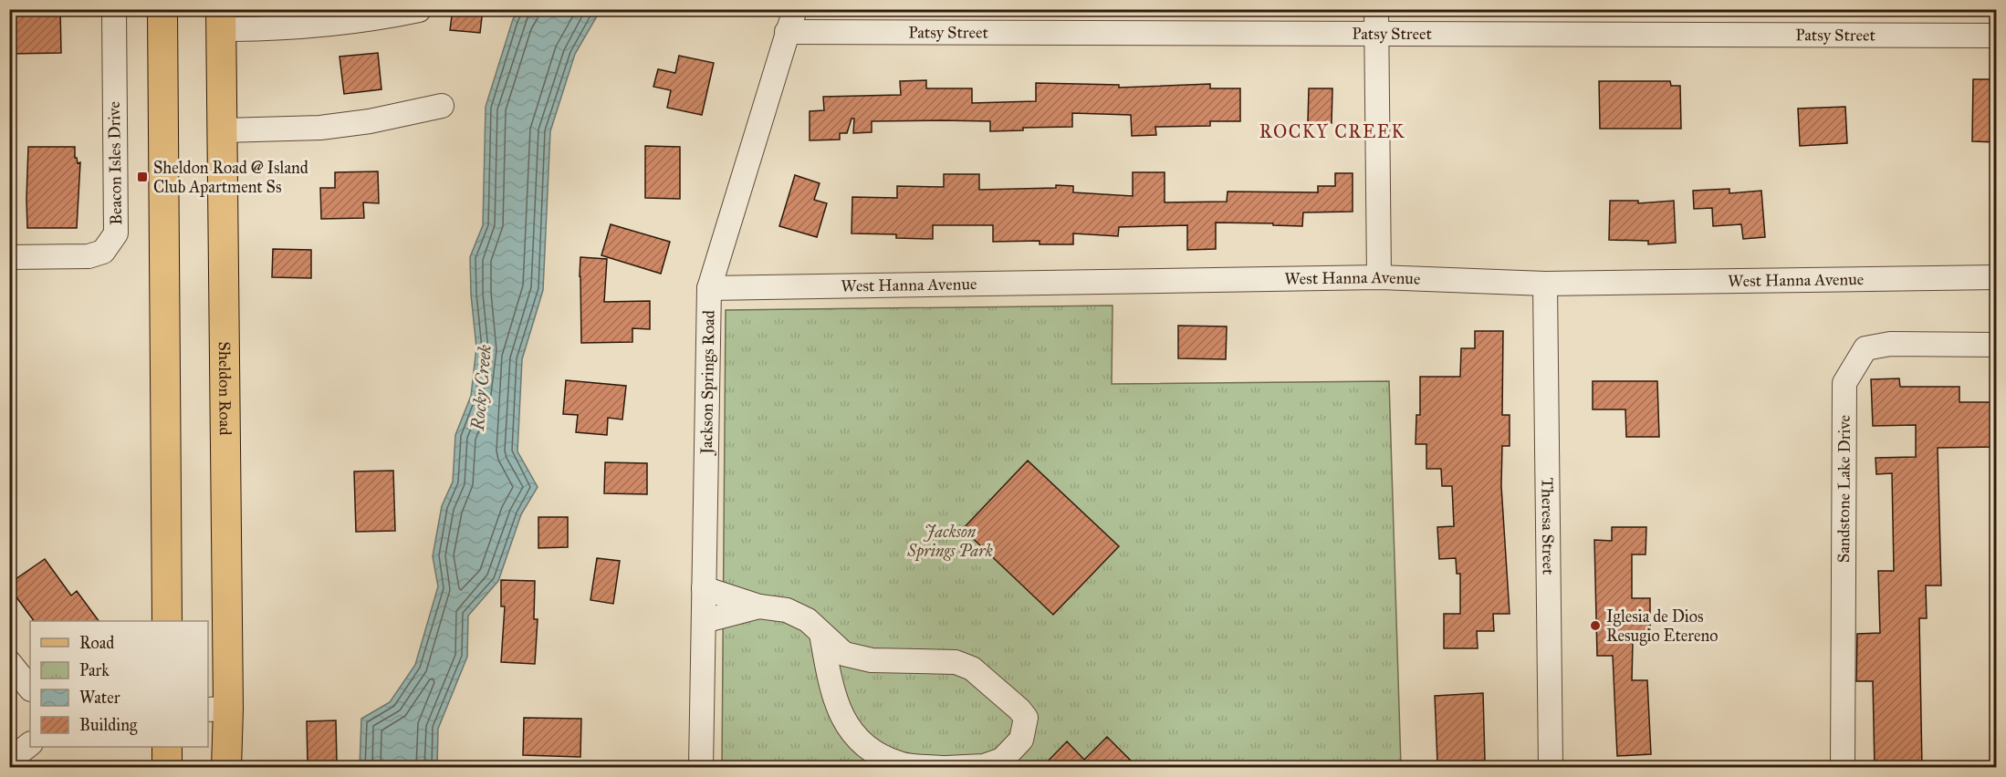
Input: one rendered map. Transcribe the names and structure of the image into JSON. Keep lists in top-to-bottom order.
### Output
{
  "streets": {
    "main road": ["Sheldon Road"],
    "street": [
      "Patsy Street",
      "Beacon Isles Drive",
      "West Hanna Avenue",
      "Jackson Springs Road",
      "Sandstone Lake Drive",
      "Theresa Street"
    ]
  },
  "crossings": [
    ["Patsy Street", "Jackson Springs Road"],
    ["West Hanna Avenue", "Jackson Springs Road"],
    ["West Hanna Avenue", "Theresa Street"]
  ],
  "districts": ["ROCKY CREEK"],
  "water": ["Rocky Creek"],
  "parks": ["Jackson Springs Park"],
  "places": {
    "transit": ["Sheldon Road @ Island Club Apartment Ss"],
    "other": ["Iglesia de Dios Resugio Etereno"]
  },
  "legend": [
    "Road",
    "Park",
    "Water",
    "Building"
  ]
}
